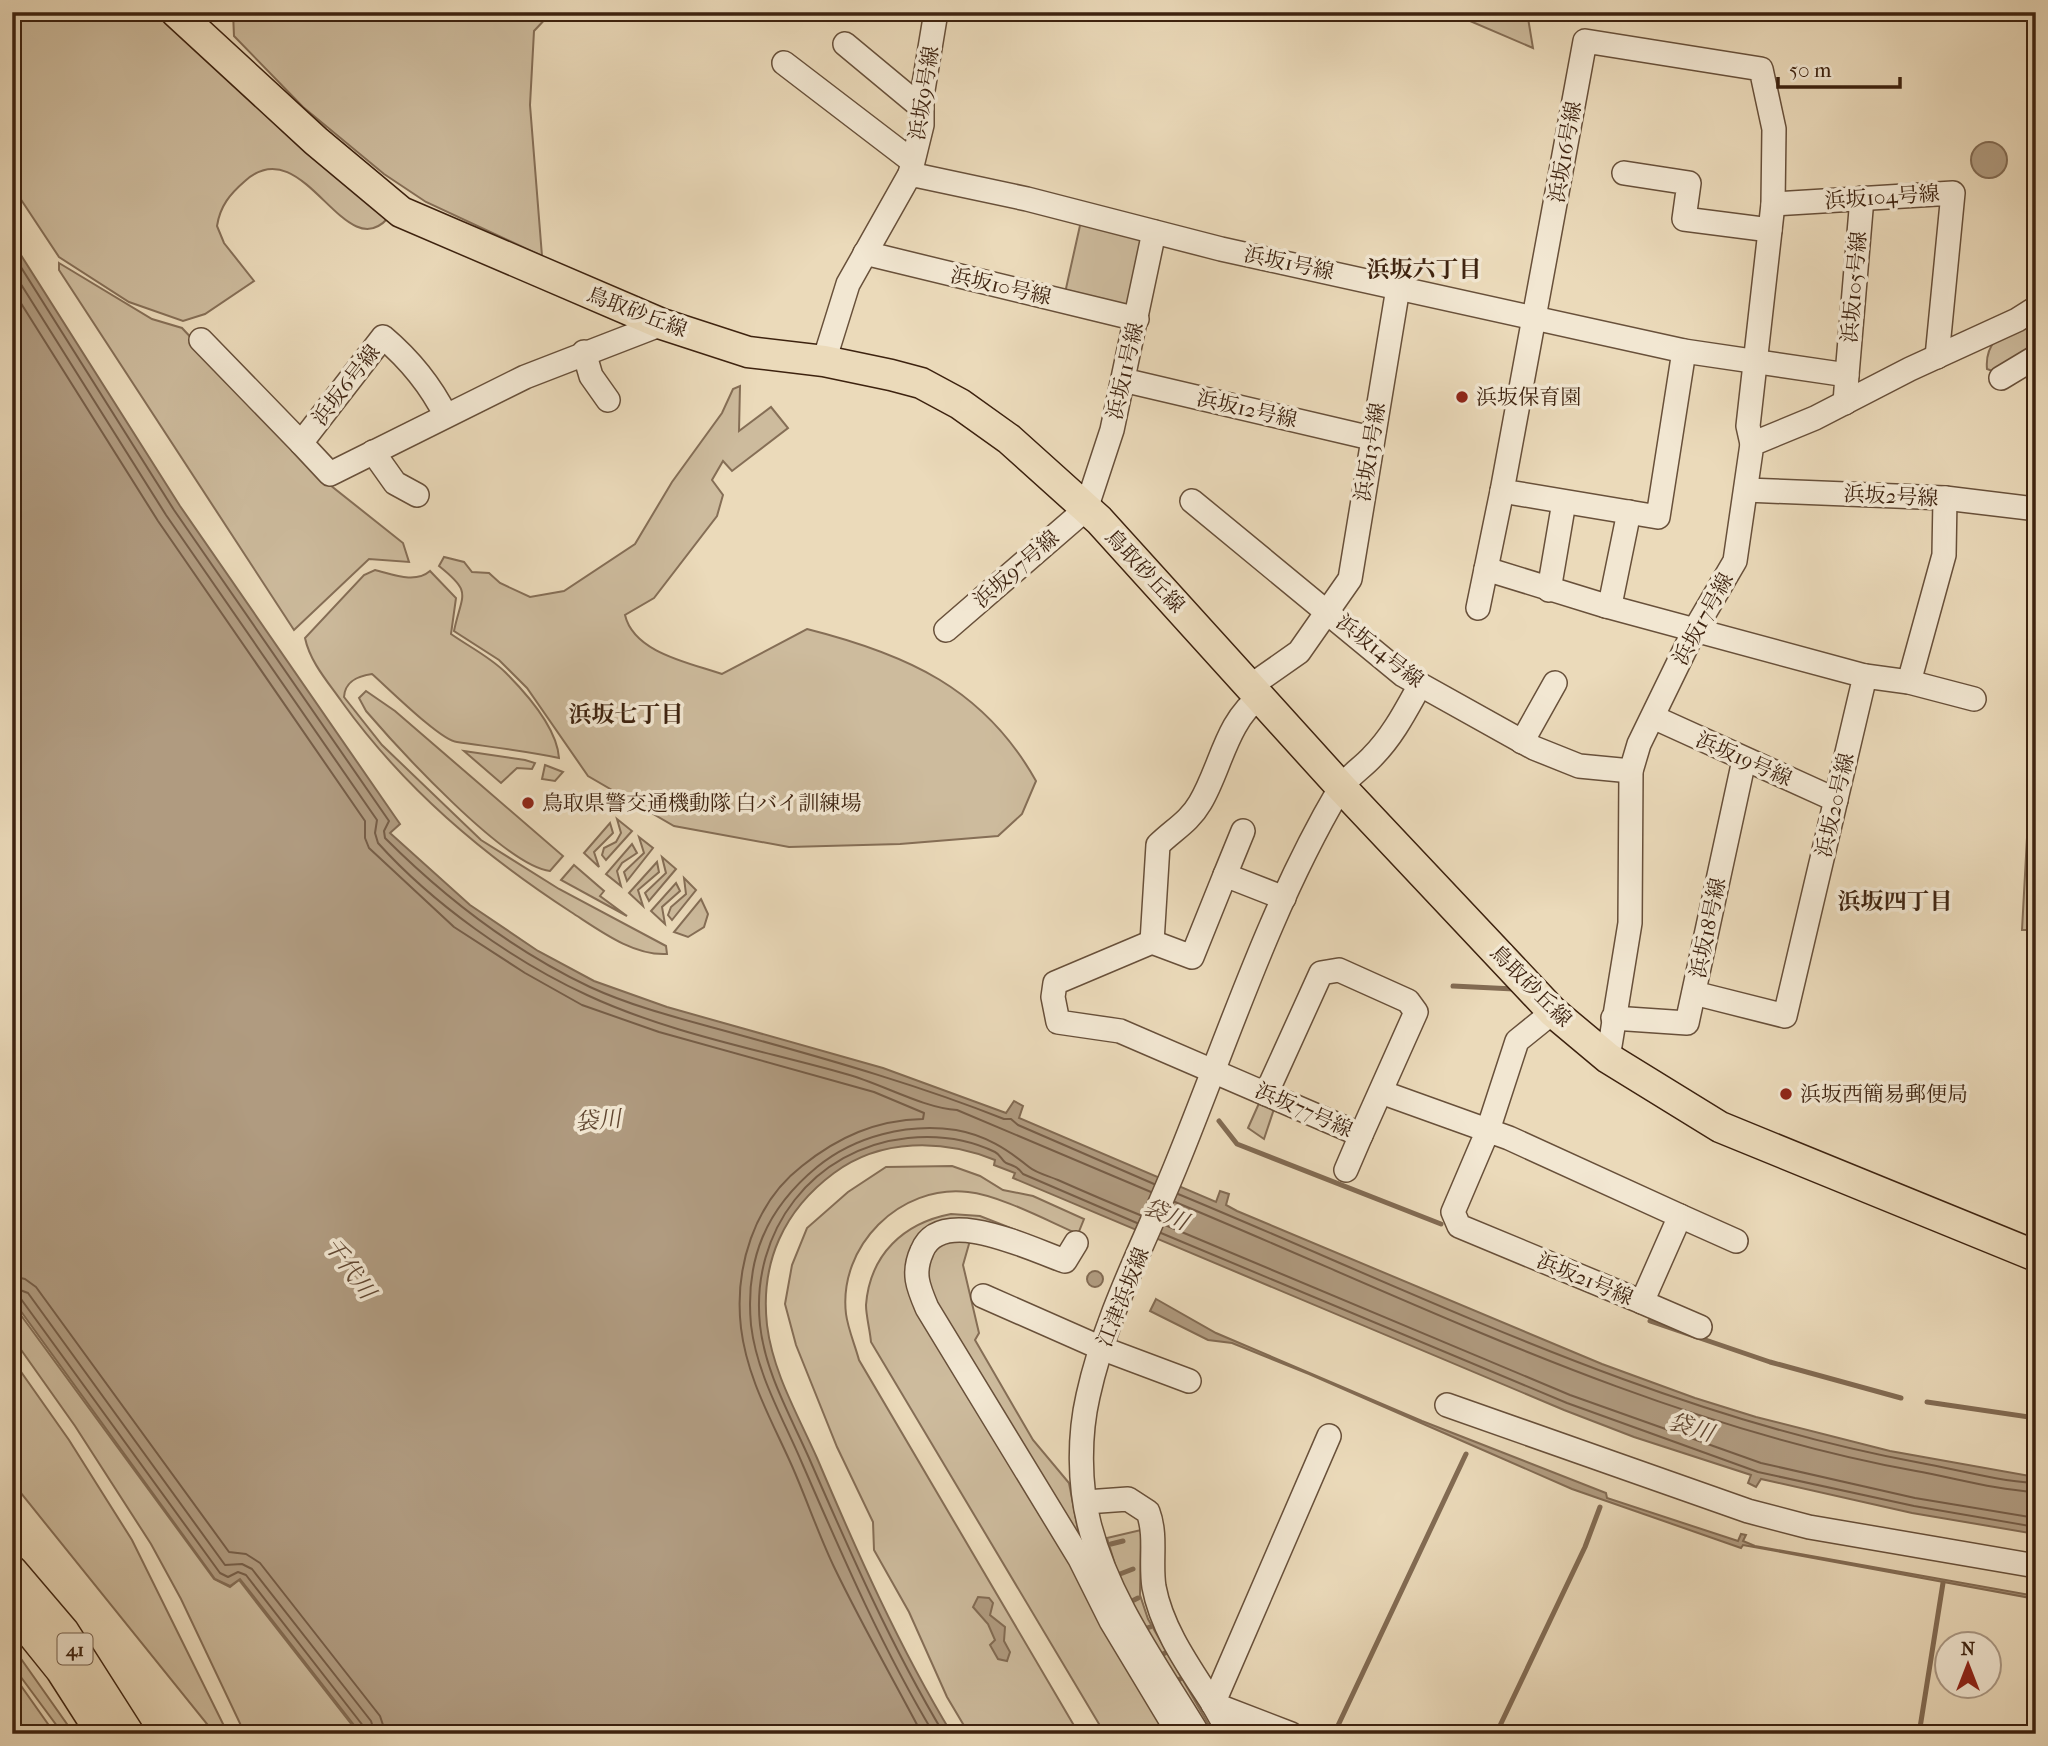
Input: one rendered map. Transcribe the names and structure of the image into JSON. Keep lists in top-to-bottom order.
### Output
{
  "streets": {
    "main road": ["鳥取砂丘線", "41"],
    "street": [
      "浜坂9号線",
      "浜坂16号線",
      "浜坂104号線",
      "浜坂1号線",
      "浜坂10号線",
      "浜坂105号線",
      "浜坂11号線",
      "浜坂6号線",
      "浜坂12号線",
      "浜坂13号線",
      "浜坂2号線",
      "浜坂97号線",
      "浜坂17号線",
      "浜坂14号線",
      "浜坂19号線",
      "浜坂20号線",
      "浜坂18号線",
      "浜坂77号線",
      "浜坂21号線",
      "江津浜坂線"
    ]
  },
  "crossings": [
    ["浜坂9号線", "浜坂1号線"],
    ["浜坂16号線", "浜坂104号線"],
    ["浜坂16号線", "浜坂1号線"],
    ["浜坂16号線", "浜坂17号線"],
    ["浜坂104号線", "浜坂105号線"],
    ["浜坂1号線", "浜坂105号線"],
    ["浜坂1号線", "浜坂11号線"],
    ["浜坂1号線", "浜坂13号線"],
    ["浜坂10号線", "浜坂11号線"],
    ["鳥取砂丘線", "浜坂11号線"],
    ["鳥取砂丘線", "浜坂6号線"],
    ["鳥取砂丘線", "浜坂13号線"],
    ["鳥取砂丘線", "浜坂97号線"],
    ["鳥取砂丘線", "浜坂17号線"],
    ["鳥取砂丘線", "浜坂21号線"],
    ["鳥取砂丘線", "江津浜坂線"],
    ["浜坂11号線", "浜坂12号線"],
    ["浜坂11号線", "浜坂97号線"],
    ["浜坂12号線", "浜坂13号線"],
    ["浜坂13号線", "浜坂14号線"],
    ["浜坂13号線", "浜坂77号線"],
    ["浜坂2号線", "浜坂17号線"],
    ["浜坂17号線", "浜坂14号線"],
    ["浜坂17号線", "浜坂19号線"],
    ["浜坂17号線", "浜坂18号線"],
    ["浜坂14号線", "江津浜坂線"],
    ["浜坂19号線", "浜坂20号線"],
    ["浜坂19号線", "浜坂18号線"],
    ["浜坂20号線", "浜坂18号線"],
    ["浜坂77号線", "江津浜坂線"]
  ],
  "districts": ["浜坂六丁目", "浜坂七丁目", "浜坂四丁目"],
  "water": ["袋川", "千代川"],
  "places": ["浜坂保育園", "鳥取県警交通機動隊 白バイ訓練場", "浜坂西簡易郵便局"],
  "scale_bar": "50 m",
  "north": "top"
}
